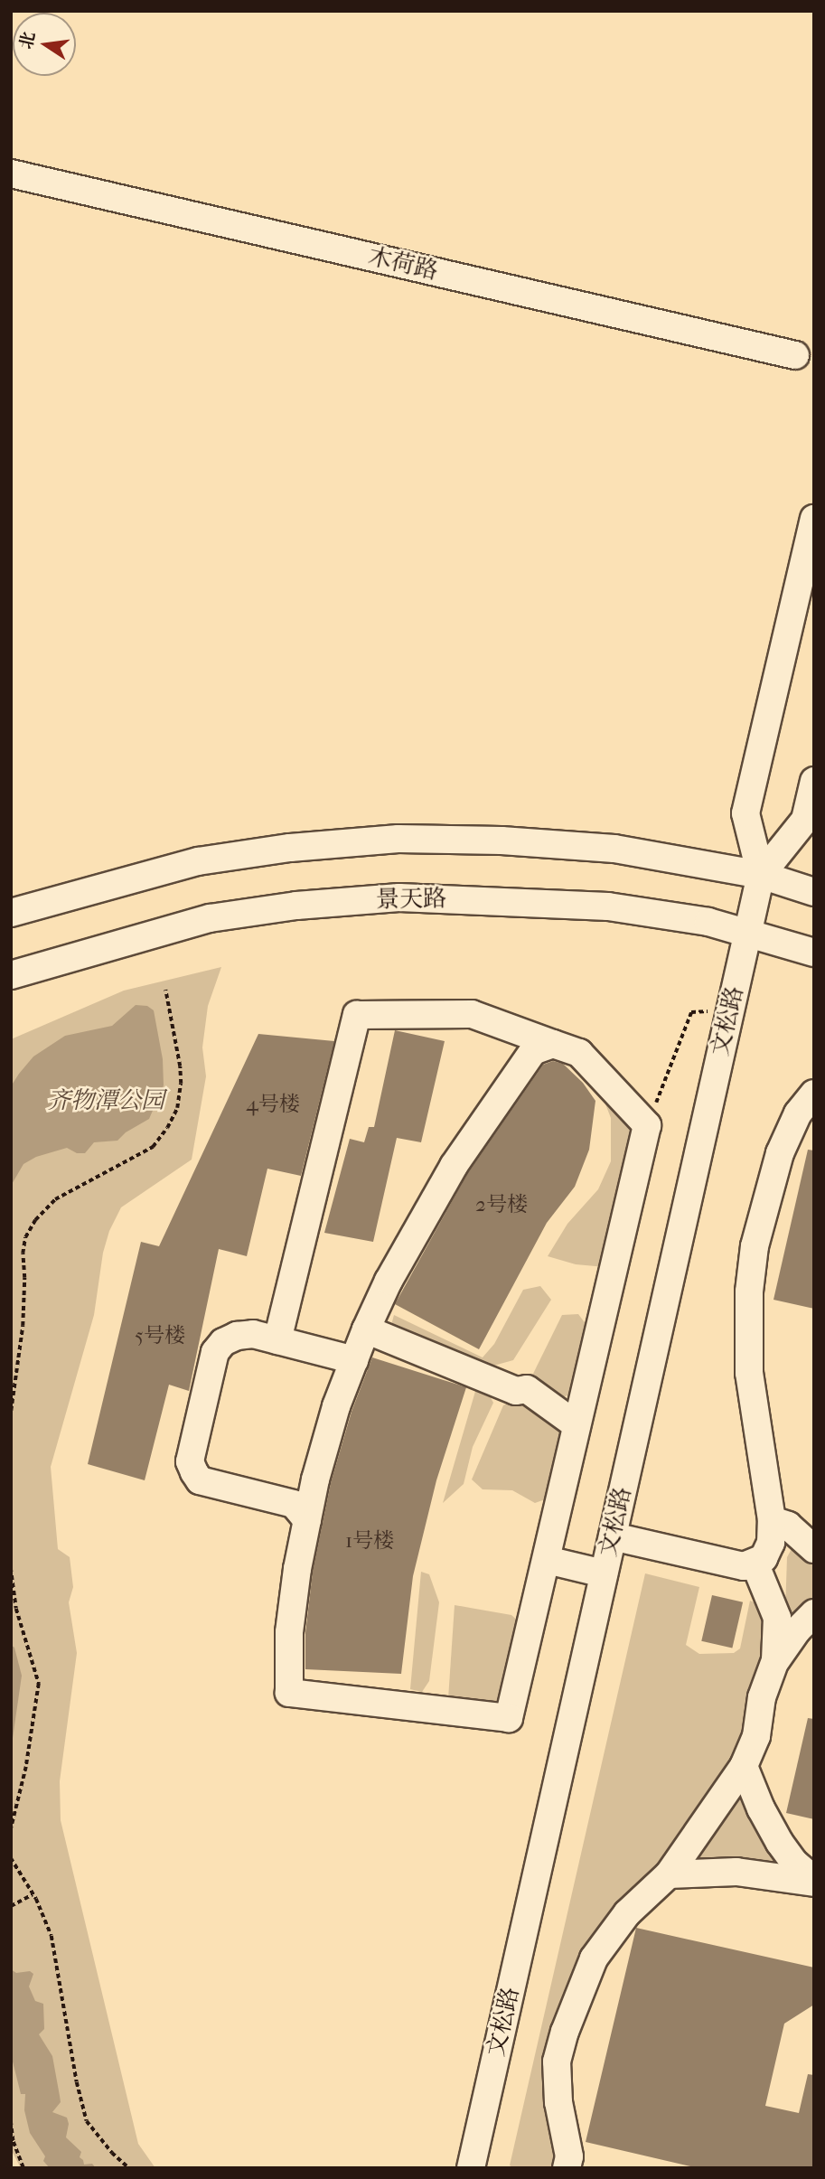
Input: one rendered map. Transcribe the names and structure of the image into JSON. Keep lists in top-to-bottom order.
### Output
{
  "streets": {
    "street": ["木荷路", "景天路", "文松路"]
  },
  "crossings": [
    ["景天路", "文松路"]
  ],
  "parks": ["齐物潭公园"],
  "house_numbers": [
    "4号楼",
    "2号楼",
    "5号楼",
    "1号楼"
  ],
  "north": "left"
}
